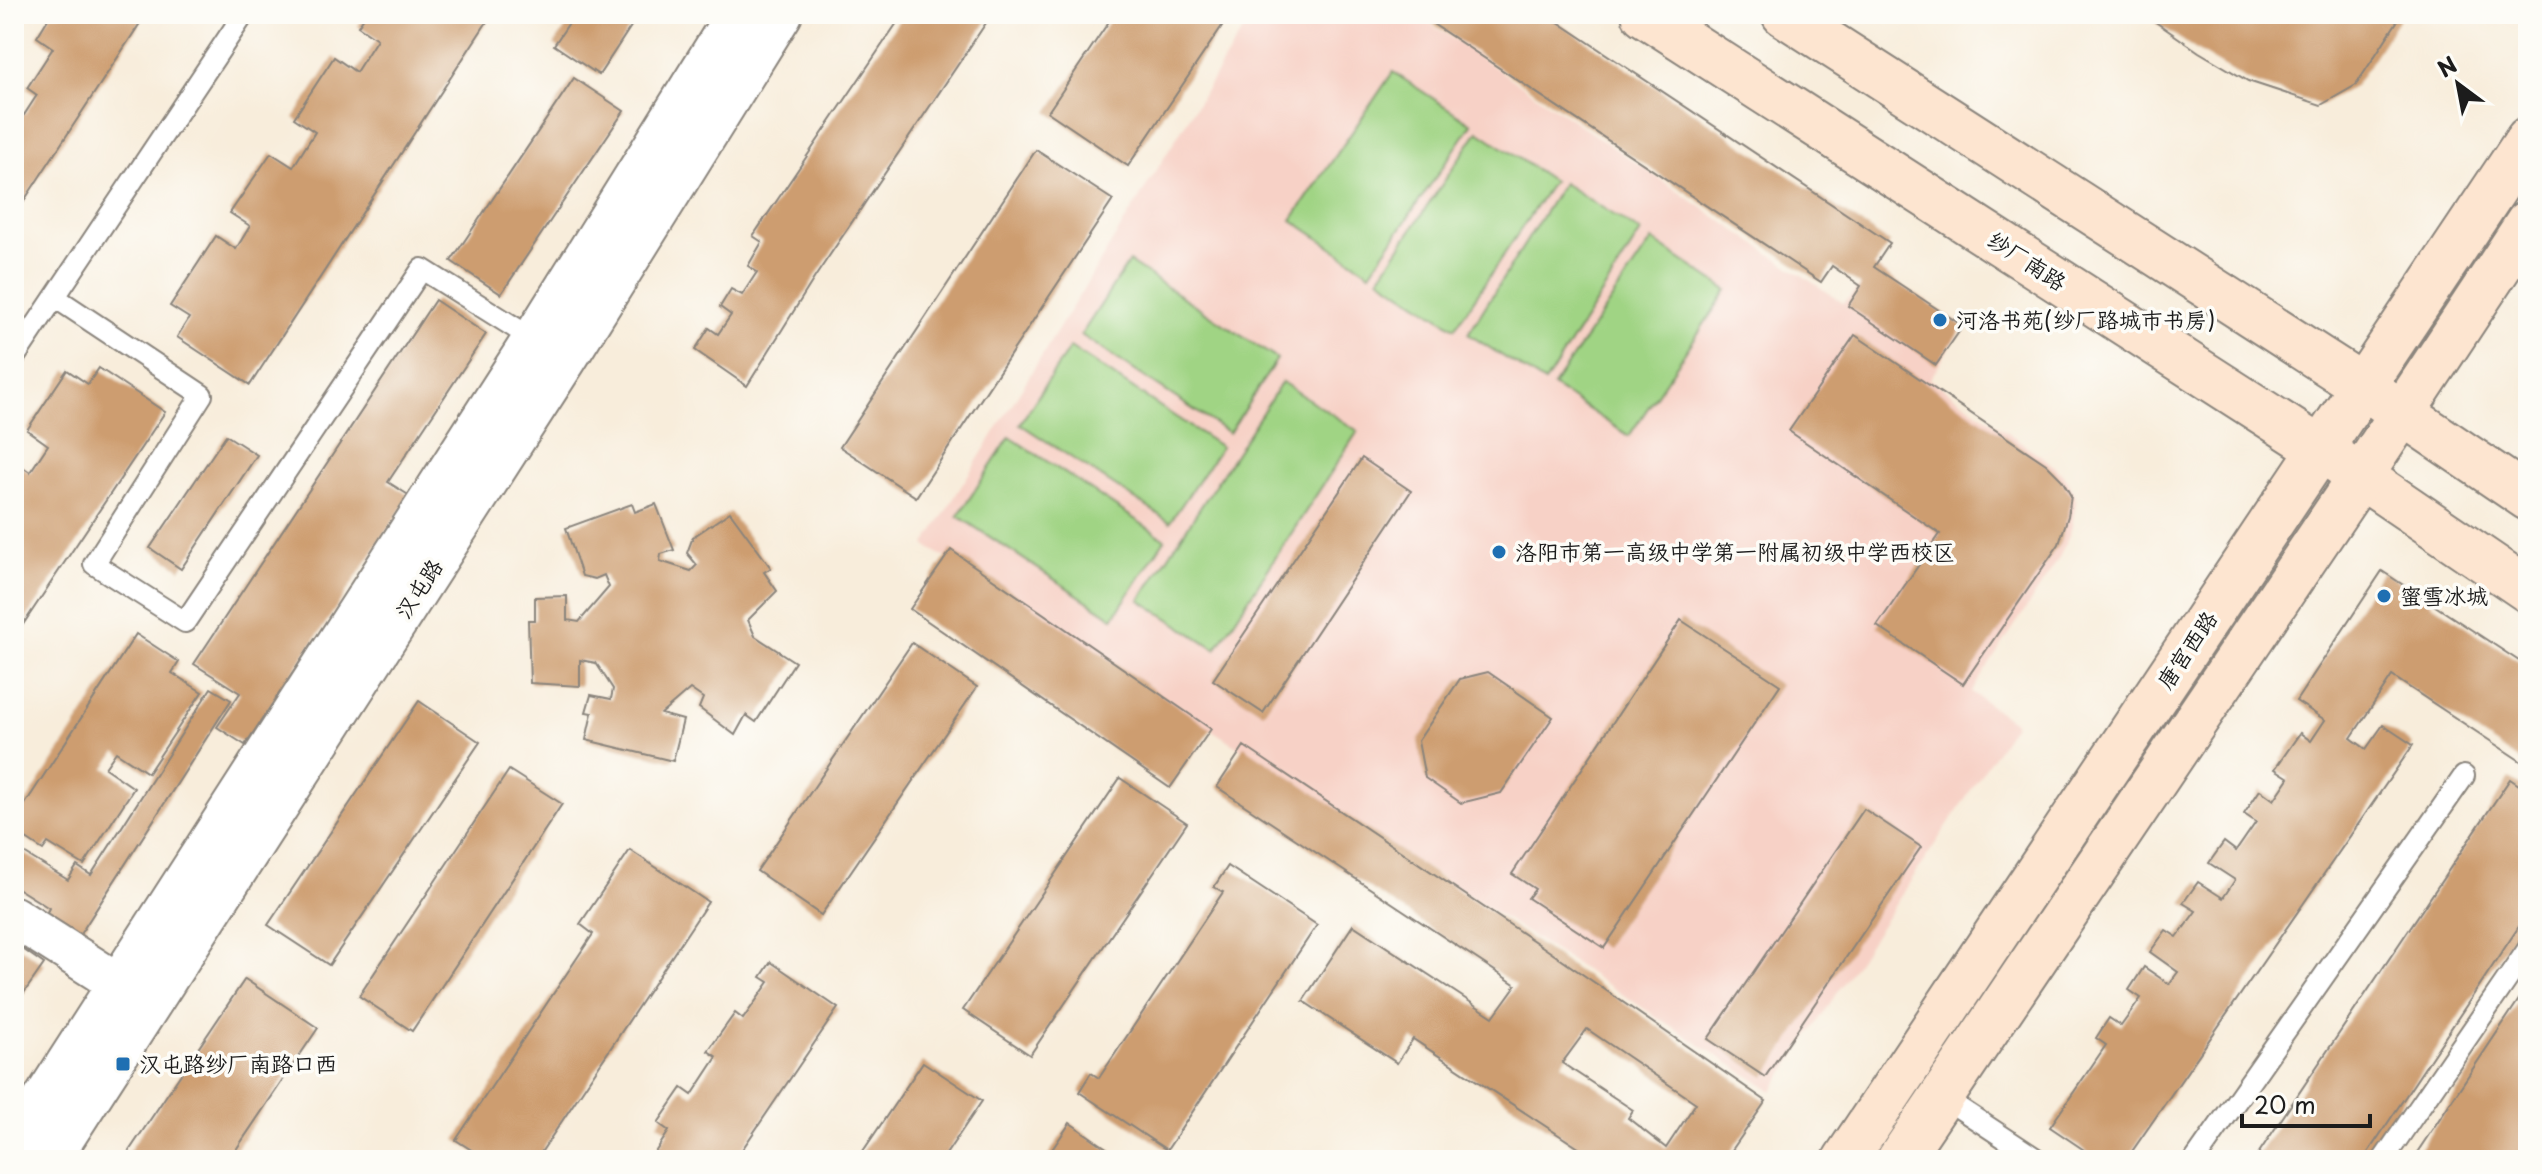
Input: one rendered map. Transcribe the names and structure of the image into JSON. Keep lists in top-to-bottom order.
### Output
{
  "streets": {
    "main road": ["纱厂南路", "唐宫西路"],
    "street": ["汉屯路"]
  },
  "crossings": [
    ["纱厂南路", "唐宫西路"]
  ],
  "places": {
    "other": ["河洛书苑(纱厂路城市书房)", "洛阳市第一高级中学第一附属初级中学西校区", "蜜雪冰城"],
    "transit": ["汉屯路纱厂南路口西"]
  },
  "scale_bar": "20 m",
  "north": "top left"
}
